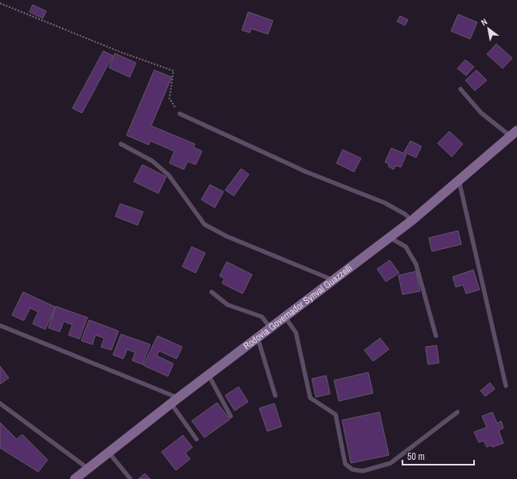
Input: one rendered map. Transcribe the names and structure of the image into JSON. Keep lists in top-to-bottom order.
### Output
{
  "streets": {
    "main road": ["Rodovia Governador Synval Guazzelli"]
  },
  "scale_bar": "50 m",
  "north": "top left"
}
